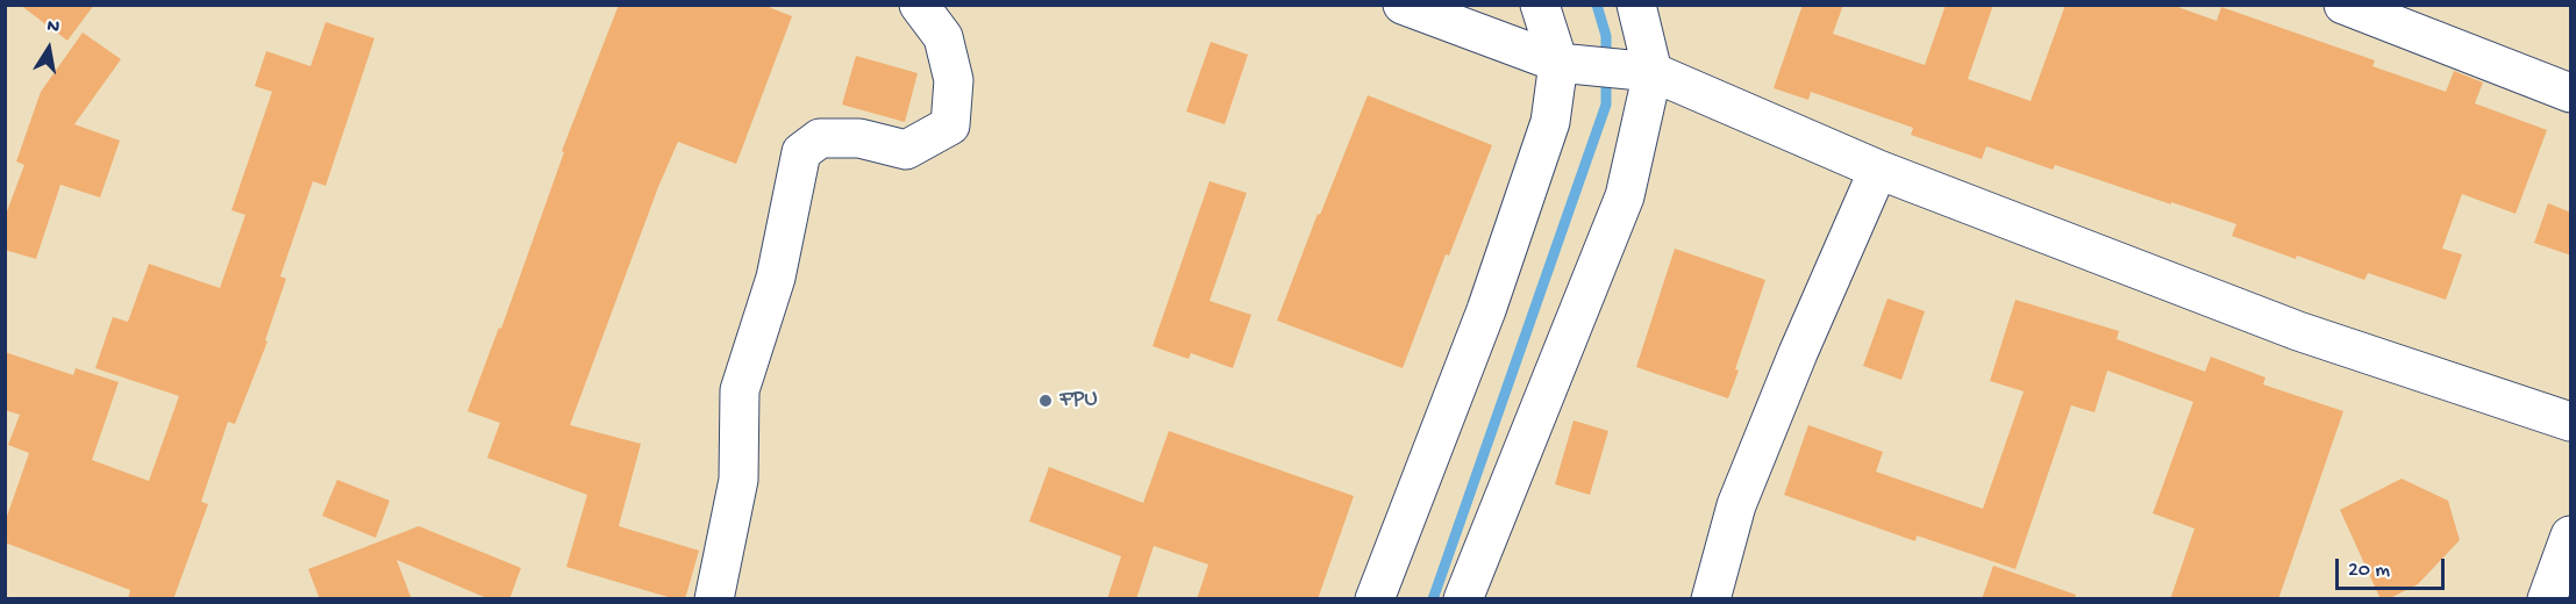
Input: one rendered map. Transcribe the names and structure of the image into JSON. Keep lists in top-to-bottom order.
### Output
{
  "places": ["FPU"],
  "scale_bar": "20 m",
  "north": "top"
}
